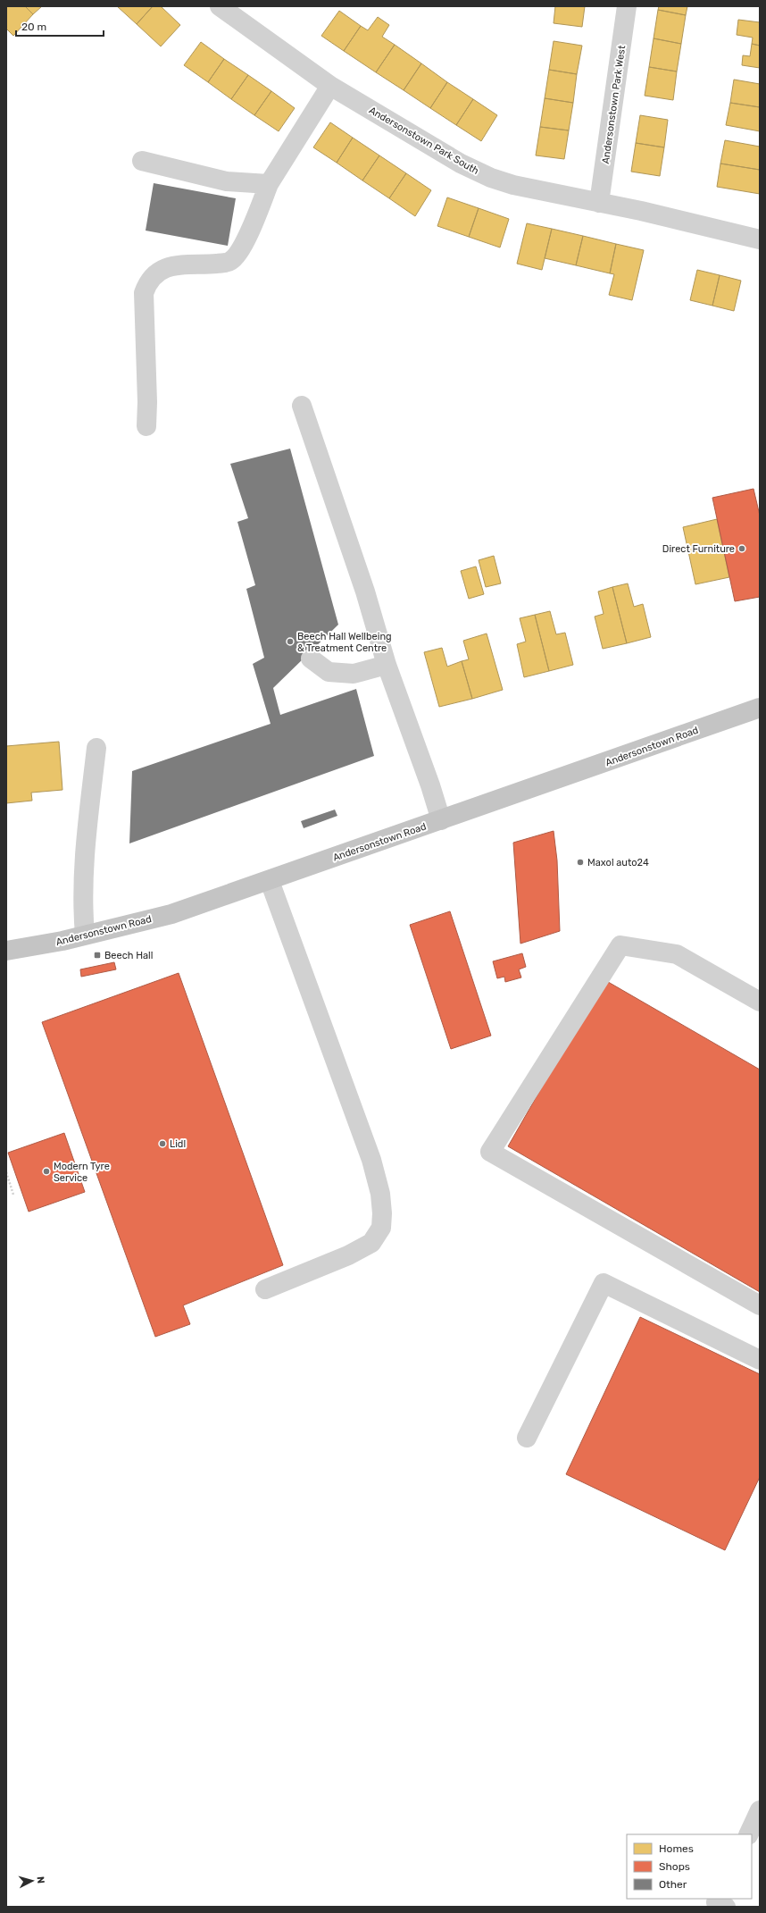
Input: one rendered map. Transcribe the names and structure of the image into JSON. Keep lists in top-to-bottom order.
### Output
{
  "streets": {
    "main road": ["Andersonstown Road"],
    "street": ["Andersonstown Park West", "Andersonstown Park South"]
  },
  "crossings": [
    ["Andersonstown Park West", "Andersonstown Park South"]
  ],
  "places": {
    "other": [
      "Direct Furniture",
      "Beech Hall Wellbeing & Treatment Centre",
      "Maxol auto24",
      "Lidl",
      "Modern Tyre Service"
    ],
    "transit": ["Beech Hall"]
  },
  "legend": ["Homes", "Shops", "Other"],
  "scale_bar": "20 m",
  "north": "right"
}
